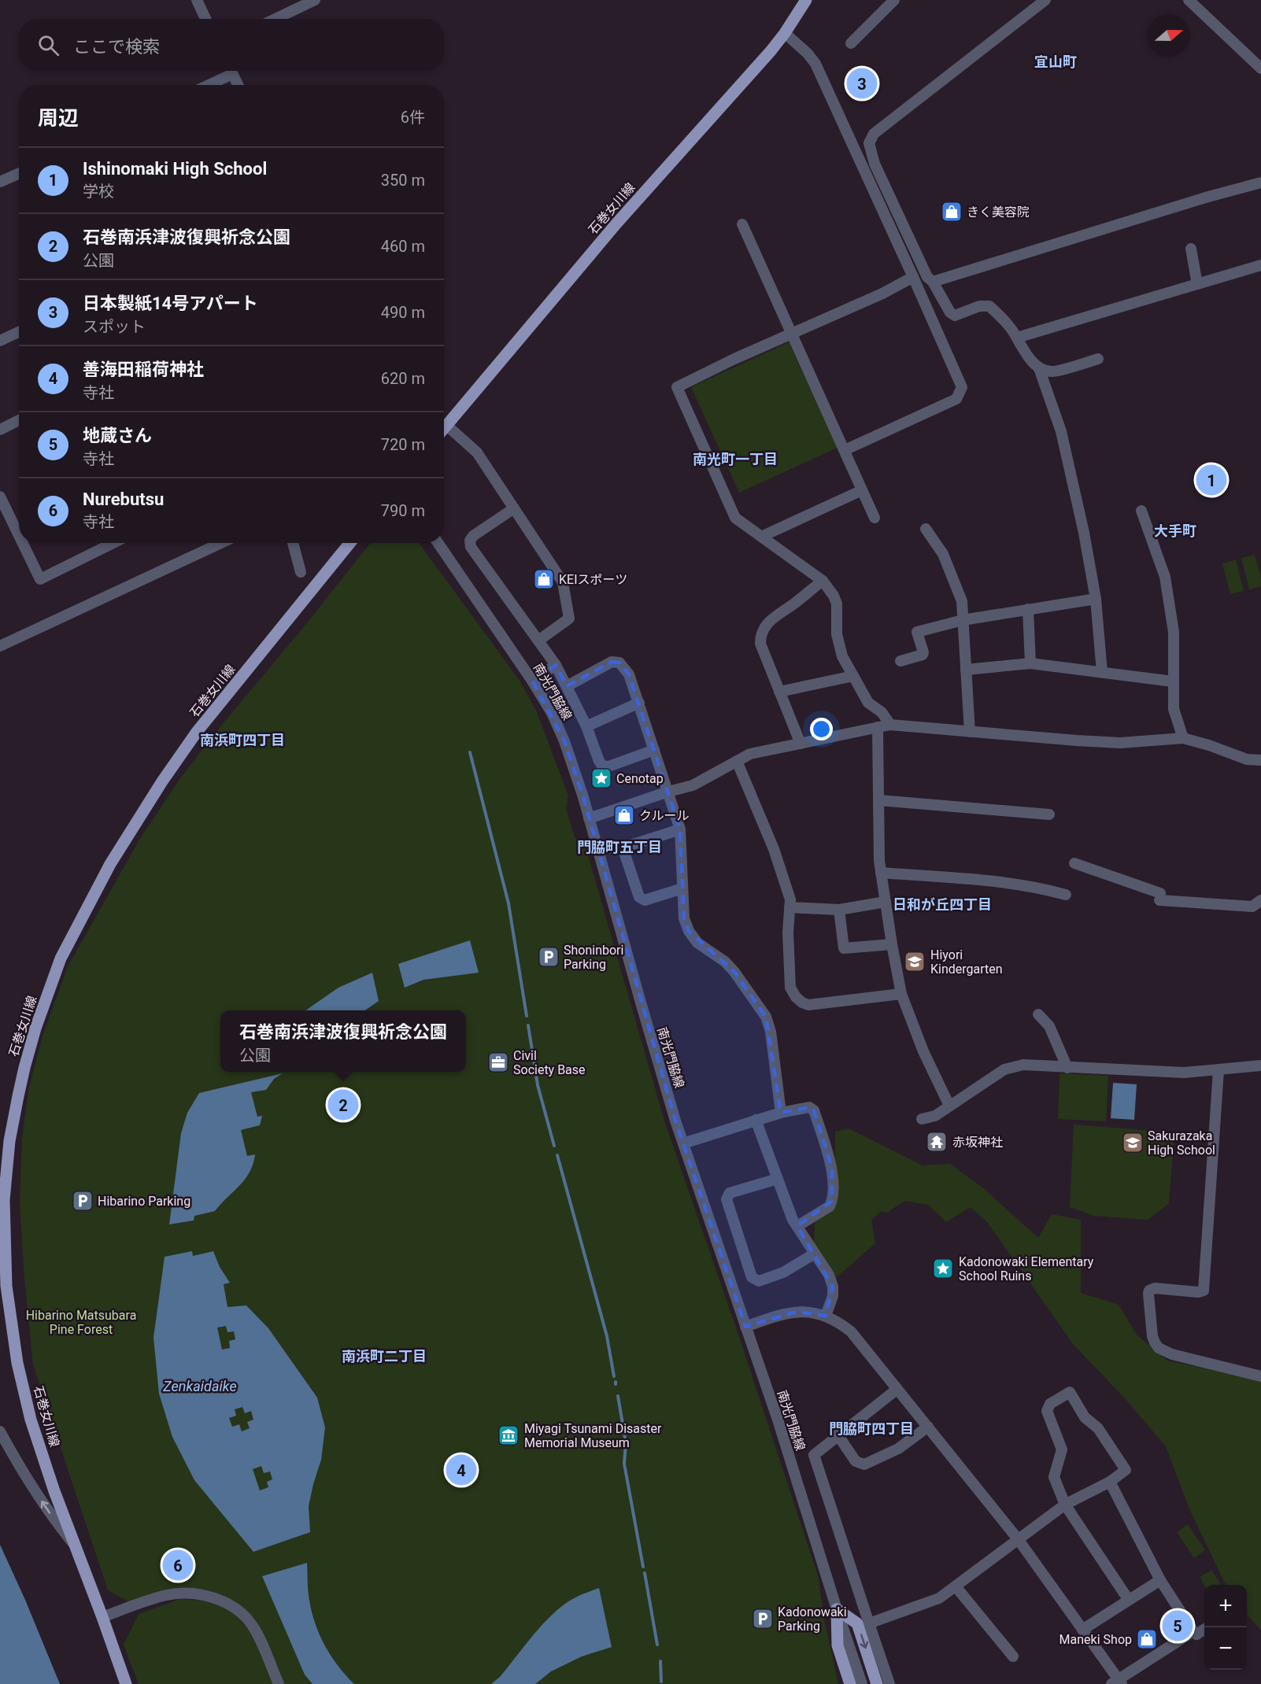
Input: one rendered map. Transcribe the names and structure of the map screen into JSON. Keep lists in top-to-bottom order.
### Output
{
  "streets": {
    "main road": ["石巻女川線"],
    "street": ["南光門脇線"]
  },
  "districts": [
    "宜山町",
    "南光町一丁目",
    "大手町",
    "南浜町四丁目",
    "門脇町五丁目",
    "日和が丘四丁目",
    "南浜町二丁目",
    "門脇町四丁目"
  ],
  "water": ["Zenkaidaike"],
  "parks": ["Hibarino Matsubara Pine Forest"],
  "places": {
    "shop": [
      "きく美容院",
      "KEIスポーツ",
      "クルール",
      "Maneki Shop"
    ],
    "place": ["Cenotap", "Kadonowaki Elementary School Ruins"],
    "parking": ["Shoninbori Parking", "Hibarino Parking", "Kadonowaki Parking"],
    "school or university": ["Hiyori Kindergarten", "Sakurazaka High School"],
    "office": ["Civil Society Base"],
    "temple": ["赤坂神社"],
    "museum": ["Miyagi Tsunami Disaster Memorial Museum"]
  },
  "north": "right",
  "page": {
    "search": "ここで検索",
    "pins": [
      "3",
      "1",
      "2",
      "4",
      "6",
      "5"
    ],
    "heading": ["周辺", "6件"],
    "list": [
      {
        "mark": "1",
        "name": "Ishinomaki High School",
        "note": "学校",
        "value": "350 m"
      },
      {
        "mark": "2",
        "name": "石巻南浜津波復興祈念公園",
        "note": "公園",
        "value": "460 m"
      },
      {
        "mark": "3",
        "name": "日本製紙14号アパート",
        "note": "スポット",
        "value": "490 m"
      },
      {
        "mark": "4",
        "name": "善海田稲荷神社",
        "note": "寺社",
        "value": "620 m"
      },
      {
        "mark": "5",
        "name": "地蔵さん",
        "note": "寺社",
        "value": "720 m"
      },
      {
        "mark": "6",
        "name": "Nurebutsu",
        "note": "寺社",
        "value": "790 m"
      }
    ],
    "popup": ["石巻南浜津波復興祈念公園", "公園"],
    "map_buttons": ["+", "−"]
  }
}
